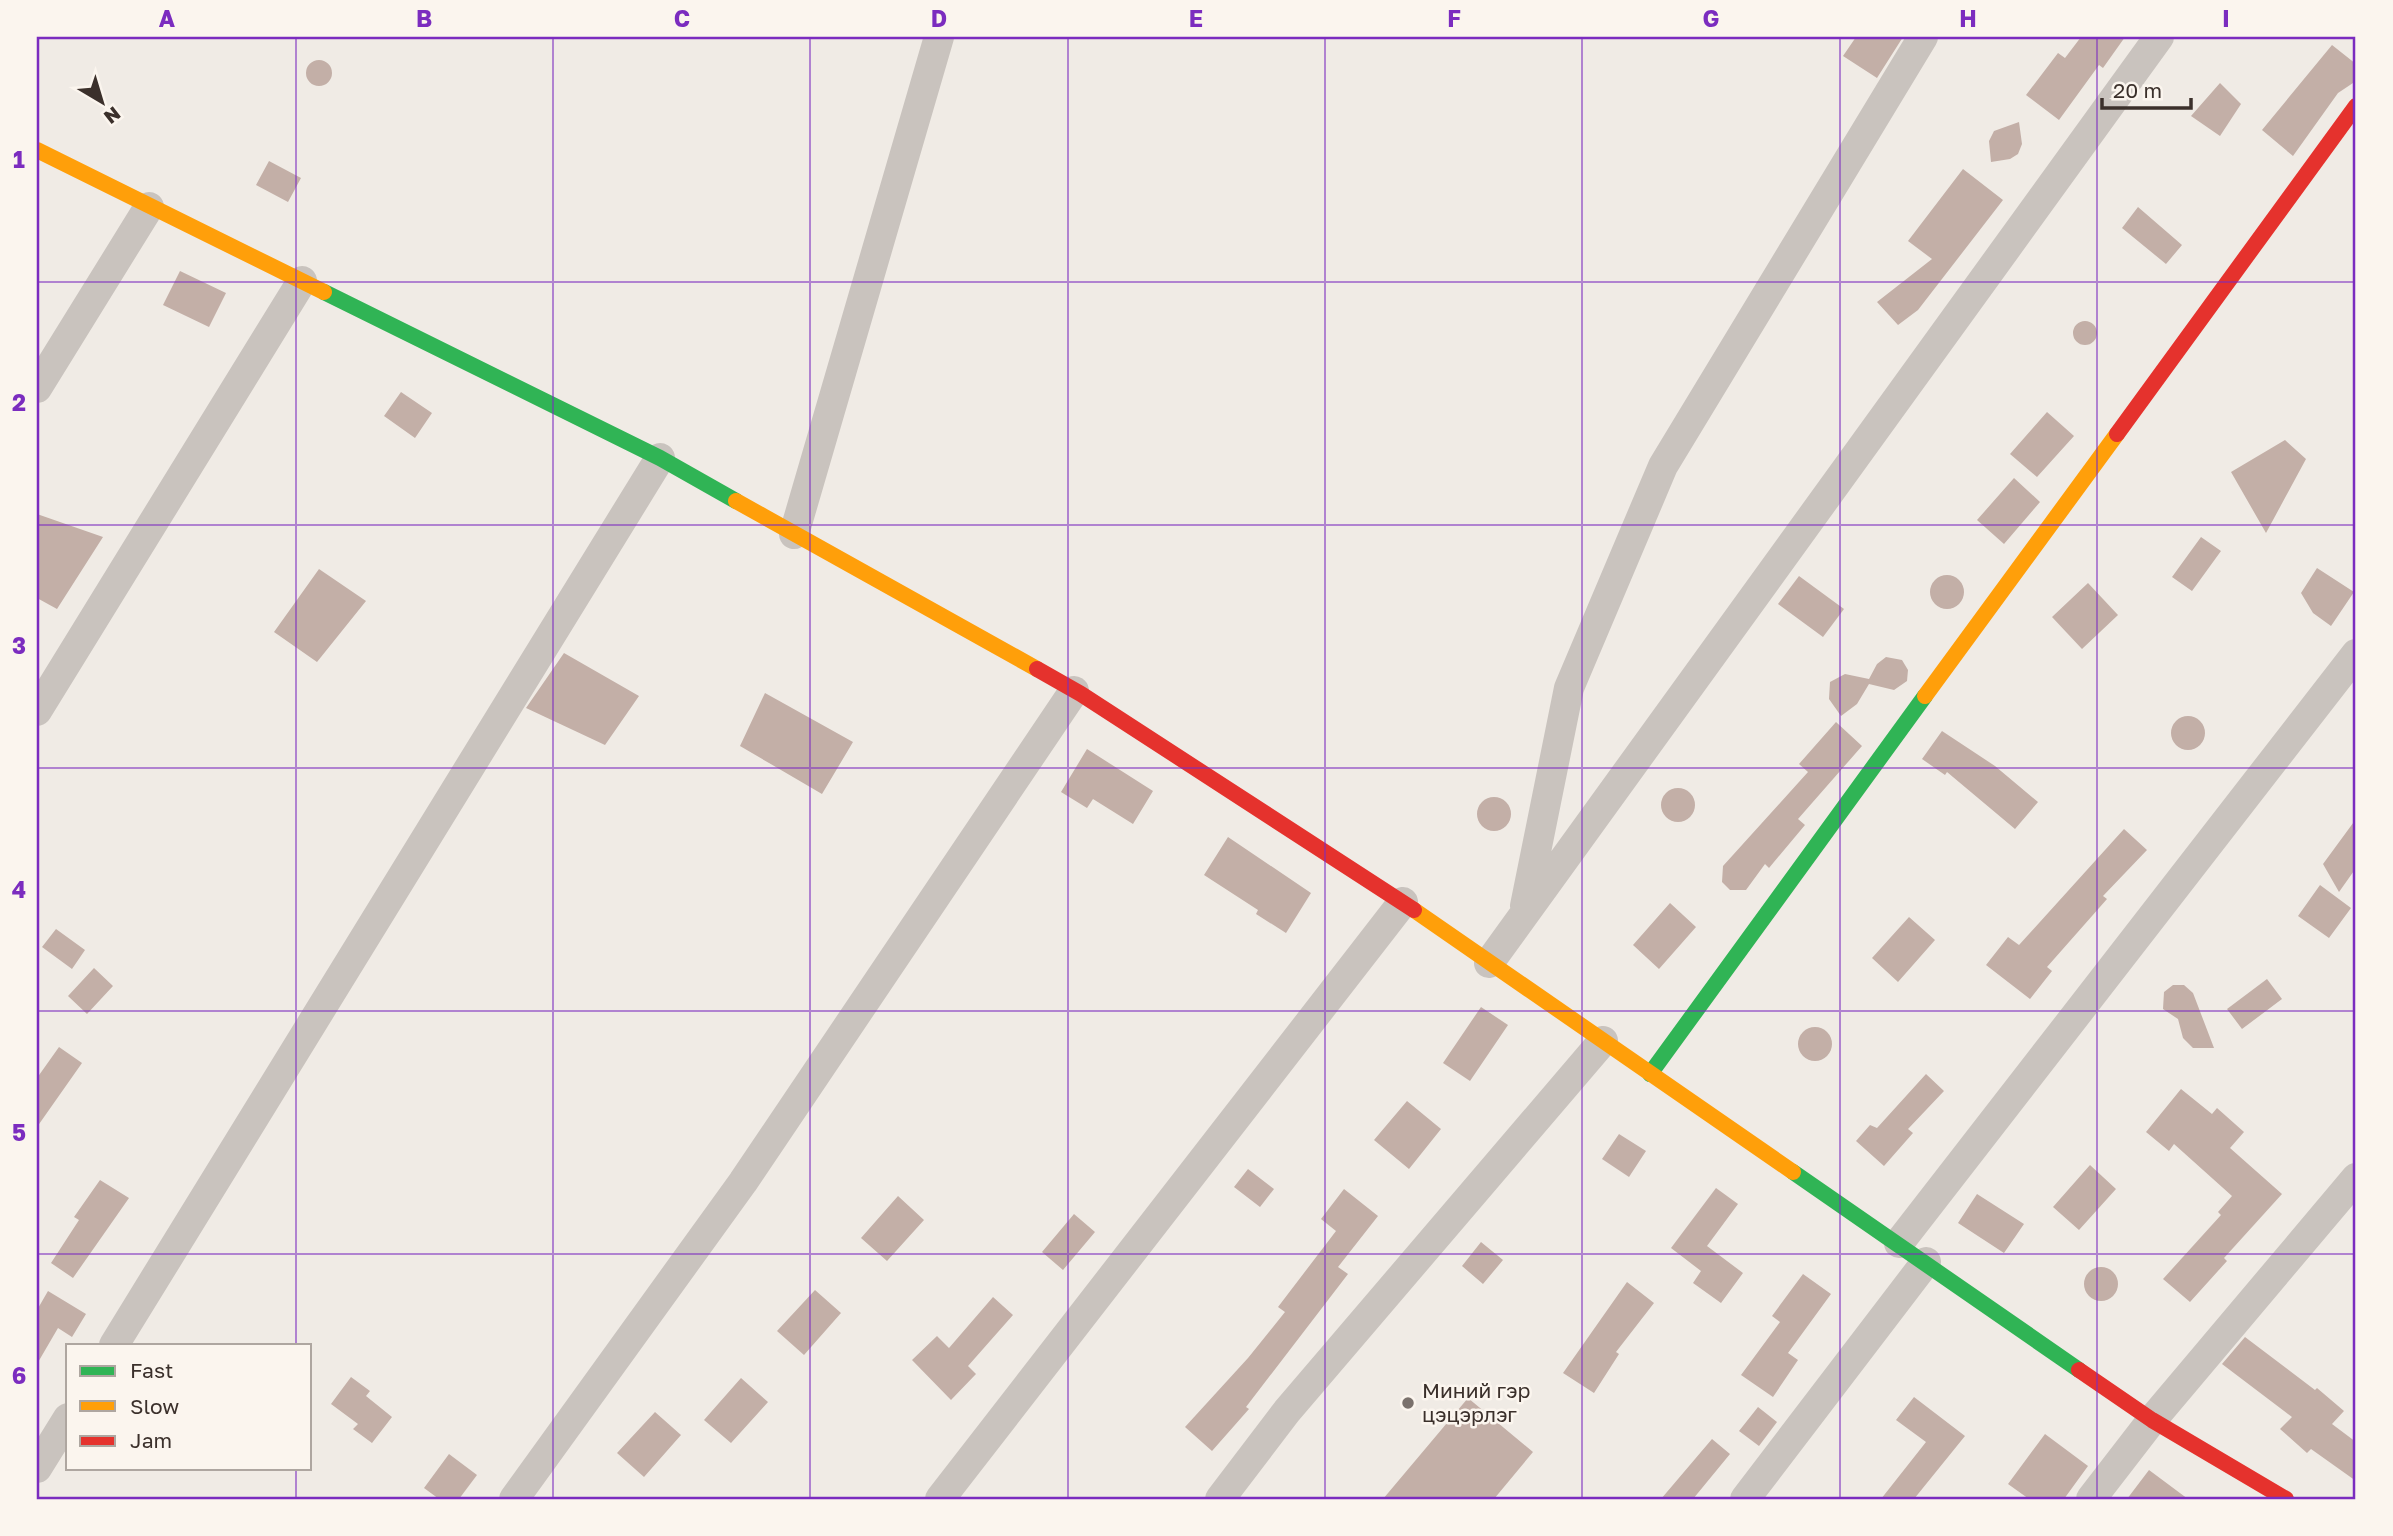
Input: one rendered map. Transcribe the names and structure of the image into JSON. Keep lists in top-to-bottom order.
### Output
{
  "places": ["Миний гэр цэцэрлэг"],
  "legend": ["Fast", "Slow", "Jam"],
  "scale_bar": "20 m",
  "north": "bottom right",
  "grid": {
    "columns": [
      "A",
      "B",
      "C",
      "D",
      "E",
      "F",
      "G",
      "H",
      "I"
    ],
    "rows": [
      "1",
      "2",
      "3",
      "4",
      "5",
      "6"
    ]
  }
}
